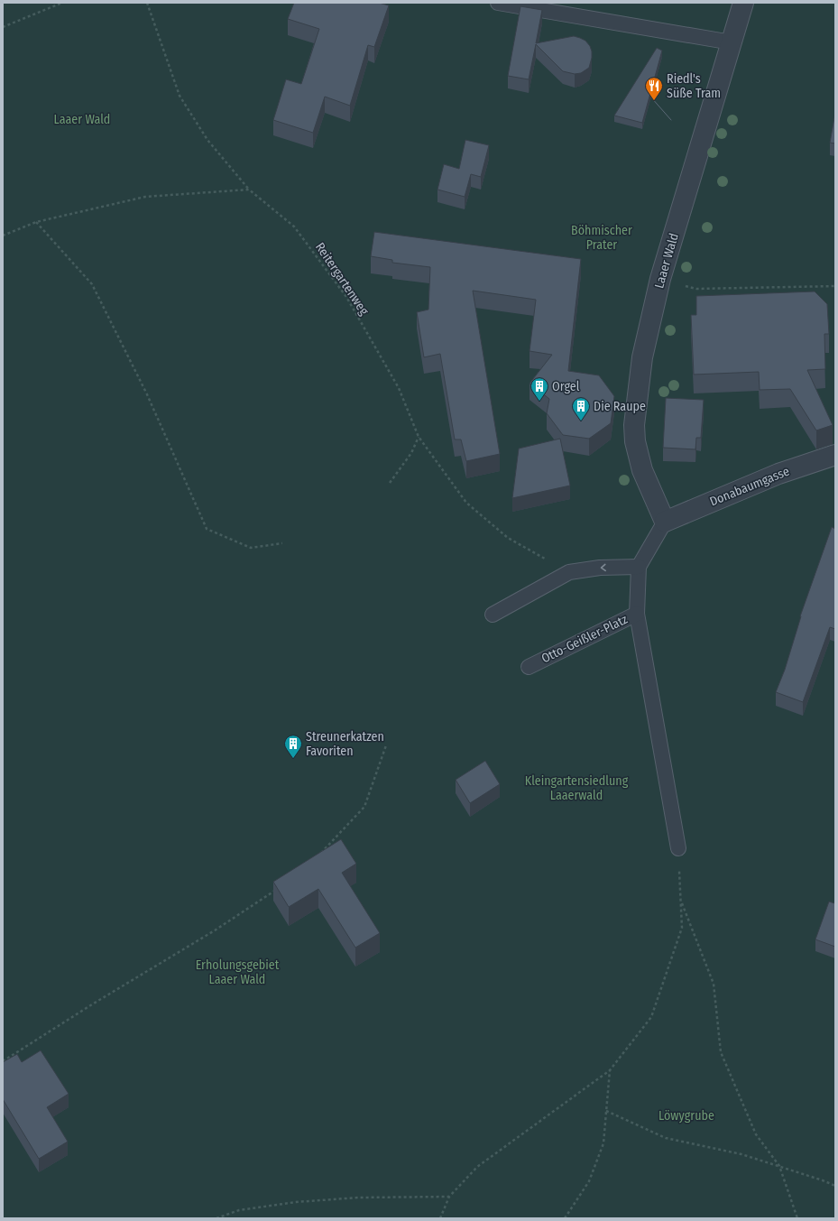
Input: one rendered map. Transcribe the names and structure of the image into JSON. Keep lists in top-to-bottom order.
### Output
{
  "streets": {
    "street": ["Laaer Wald", "Donabaumgasse"],
    "lane": ["Otto-Geißler-Platz"],
    "path": ["Reitergartenweg"]
  },
  "crossings": [
    ["Laaer Wald", "Donabaumgasse"],
    ["Laaer Wald", "Otto-Geißler-Platz"],
    ["Donabaumgasse", "Otto-Geißler-Platz"]
  ],
  "parks": [
    "Laaer Wald",
    "Böhmischer Prater",
    "Kleingartensiedlung Laaerwald",
    "Erholungsgebiet Laaer Wald",
    "Löwygrube"
  ],
  "places": {
    "restaurant": ["Riedl's Süße Tram"],
    "building": ["Orgel", "Die Raupe", "Streunerkatzen Favoriten"]
  }
}
